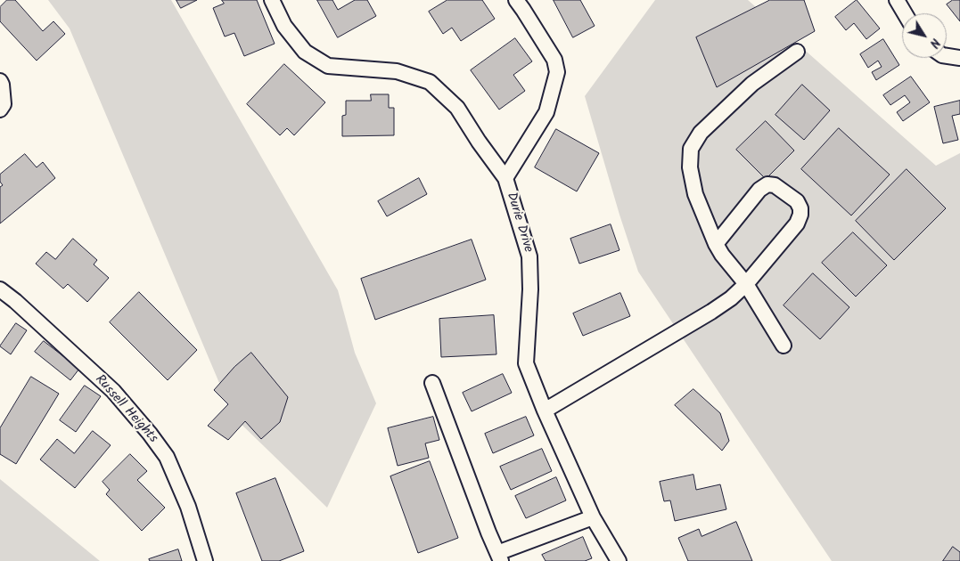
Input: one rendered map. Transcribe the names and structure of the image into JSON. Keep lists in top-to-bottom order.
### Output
{
  "streets": {
    "street": ["Durie Drive", "Russell Heights"]
  },
  "north": "bottom right"
}
